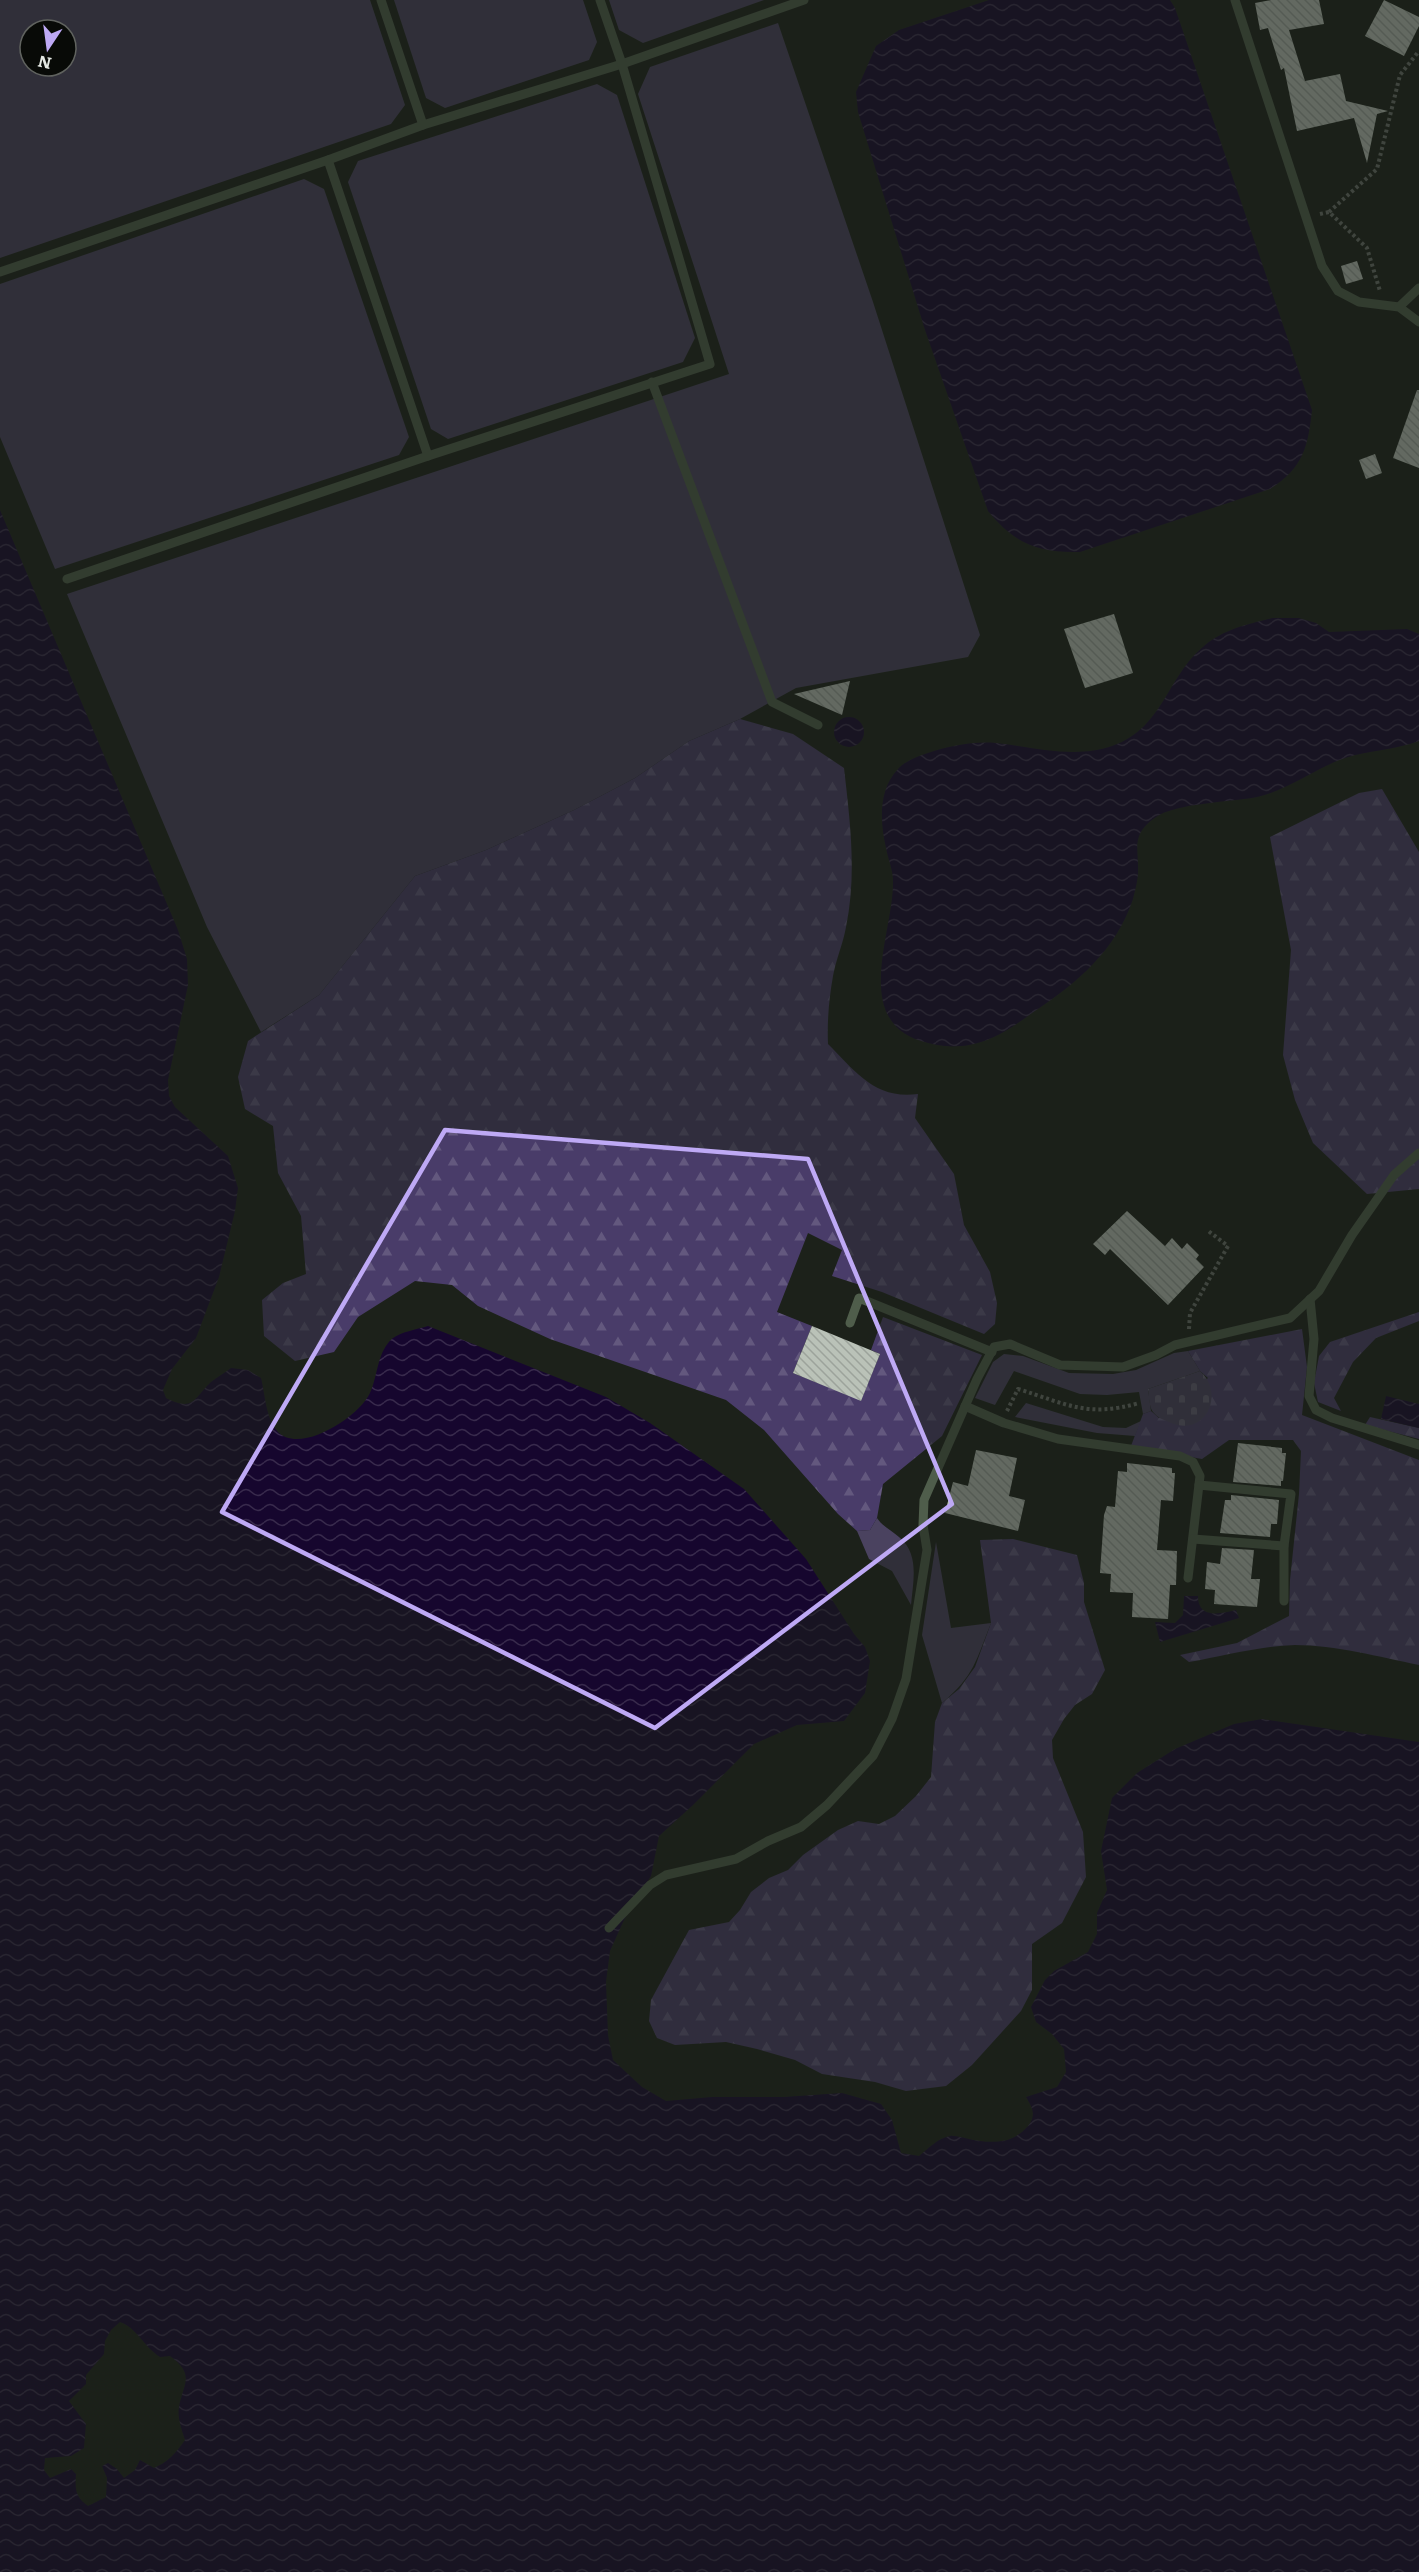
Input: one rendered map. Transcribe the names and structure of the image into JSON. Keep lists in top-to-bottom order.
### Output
{
  "north": "bottom"
}
